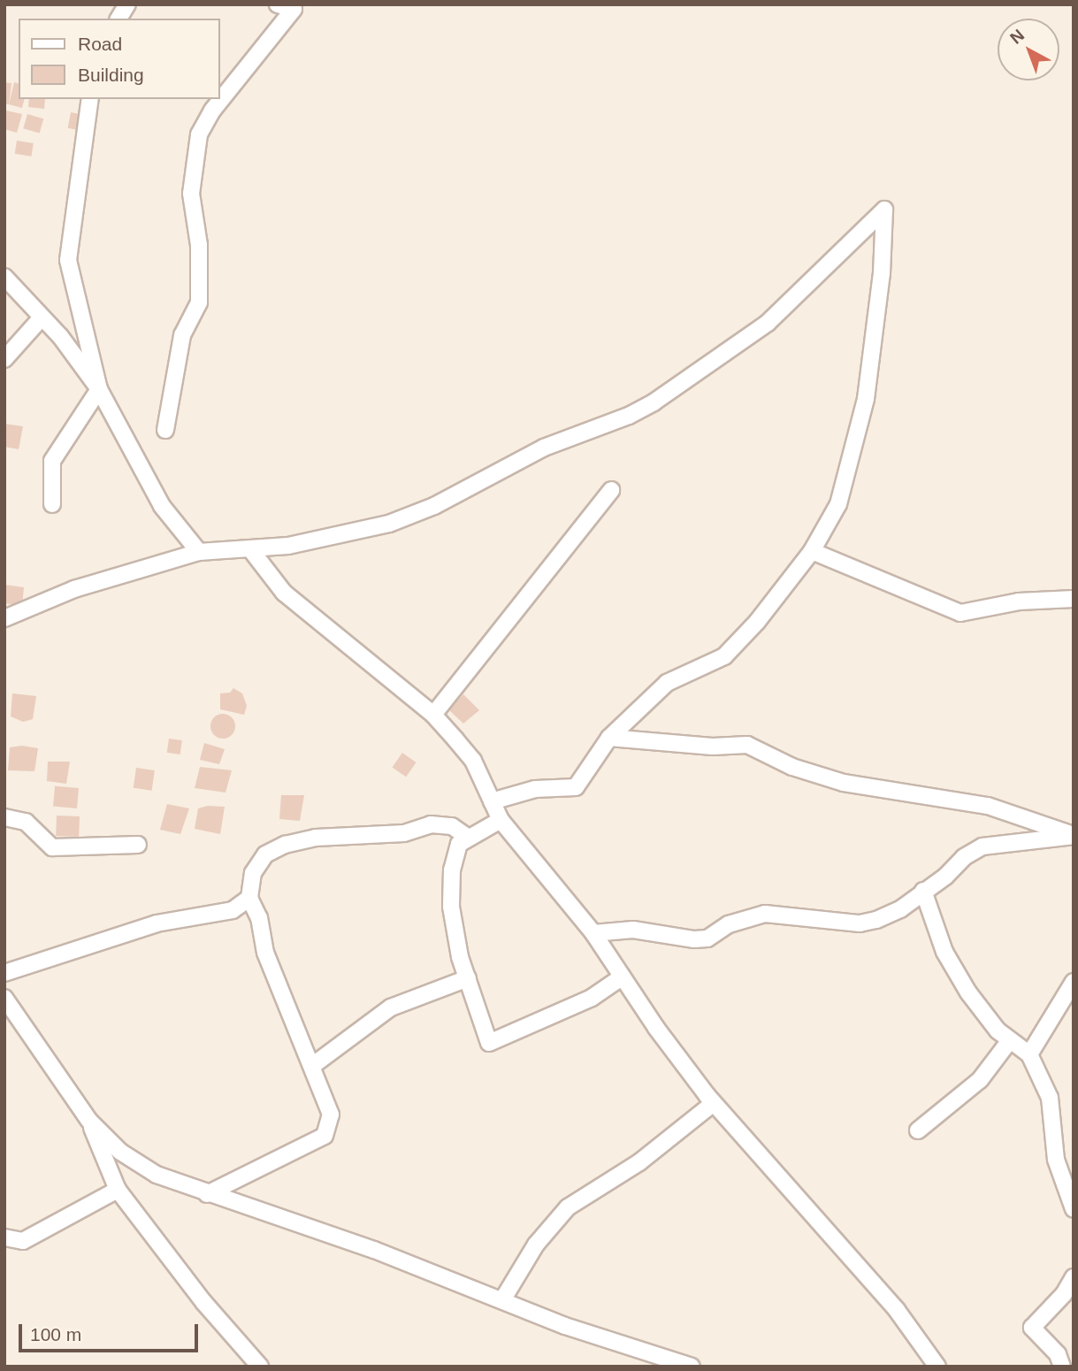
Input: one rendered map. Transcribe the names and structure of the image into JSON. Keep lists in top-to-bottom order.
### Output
{
  "legend": ["Road", "Building"],
  "scale_bar": "100 m",
  "north": "top left"
}
